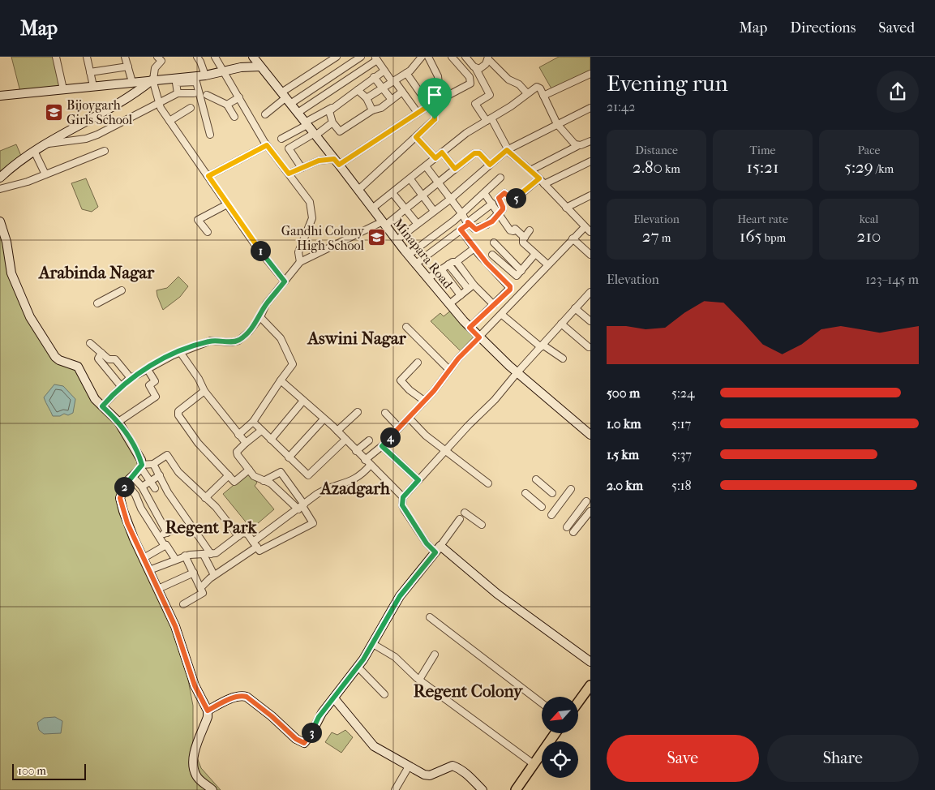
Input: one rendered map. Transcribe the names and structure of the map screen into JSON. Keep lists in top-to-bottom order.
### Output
{
  "streets": {
    "street": ["Minapara Road"]
  },
  "districts": [
    "Arabinda Nagar",
    "Aswini Nagar",
    "Azadgarh",
    "Regent Park",
    "Regent Colony"
  ],
  "places": {
    "school or university": ["Bijoygarh Girls School", "Gandhi Colony High School"]
  },
  "scale_bar": "100 m",
  "north": "bottom left",
  "page": {
    "header": "Map",
    "nav": ["Map", "Directions", "Saved"],
    "heading": ["Evening run", "21:42"],
    "stats": [
      ["Distance", "2.80 km"],
      ["Time", "15:21"],
      ["Pace", "5:29 /km"],
      ["Elevation", "27 m"],
      ["Heart rate", "165 bpm"],
      ["kcal", "210"]
    ],
    "pins": [
      "5",
      "1",
      "4",
      "2",
      "3"
    ],
    "chart": ["Elevation", "123–145 m"],
    "list": [
      {
        "name": "500 m",
        "note": "5:24"
      },
      {
        "name": "1.0 km",
        "note": "5:17"
      },
      {
        "name": "1.5 km",
        "note": "5:37"
      },
      {
        "name": "2.0 km",
        "note": "5:18"
      }
    ],
    "buttons": ["Save", "Share"],
    "scale": "100 m"
  }
}
